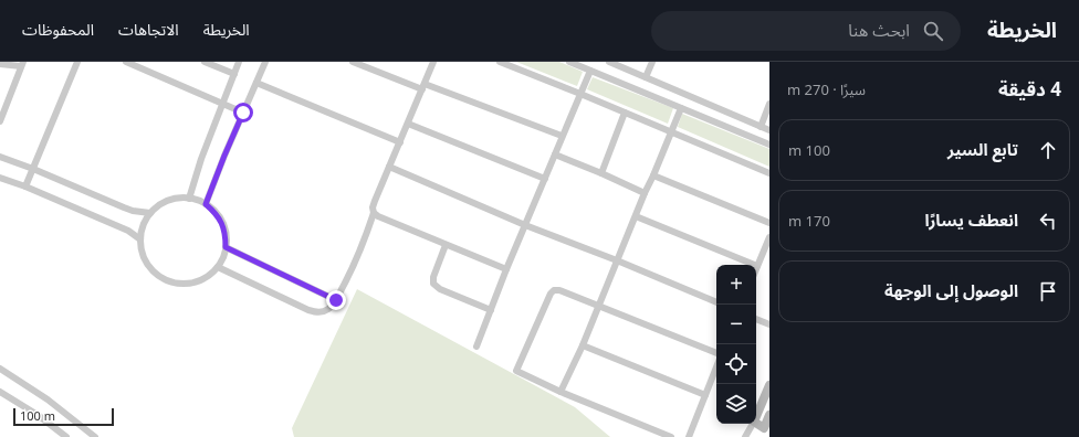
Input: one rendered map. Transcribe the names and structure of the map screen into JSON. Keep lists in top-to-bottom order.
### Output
{
  "scale_bar": "100 m",
  "page": {
    "header": "الخريطة",
    "search": "ابحث هنا",
    "nav": ["الخريطة", "الاتجاهات", "المحفوظات"],
    "heading": ["4 دقيقة", "سيرًا · 270 m"],
    "list": [
      ["تابع السير", "100 m"],
      ["انعطف يسارًا", "170 m"],
      "الوصول إلى الوجهة"
    ],
    "map_buttons": ["+", "−"],
    "scale": "100 m"
  }
}
